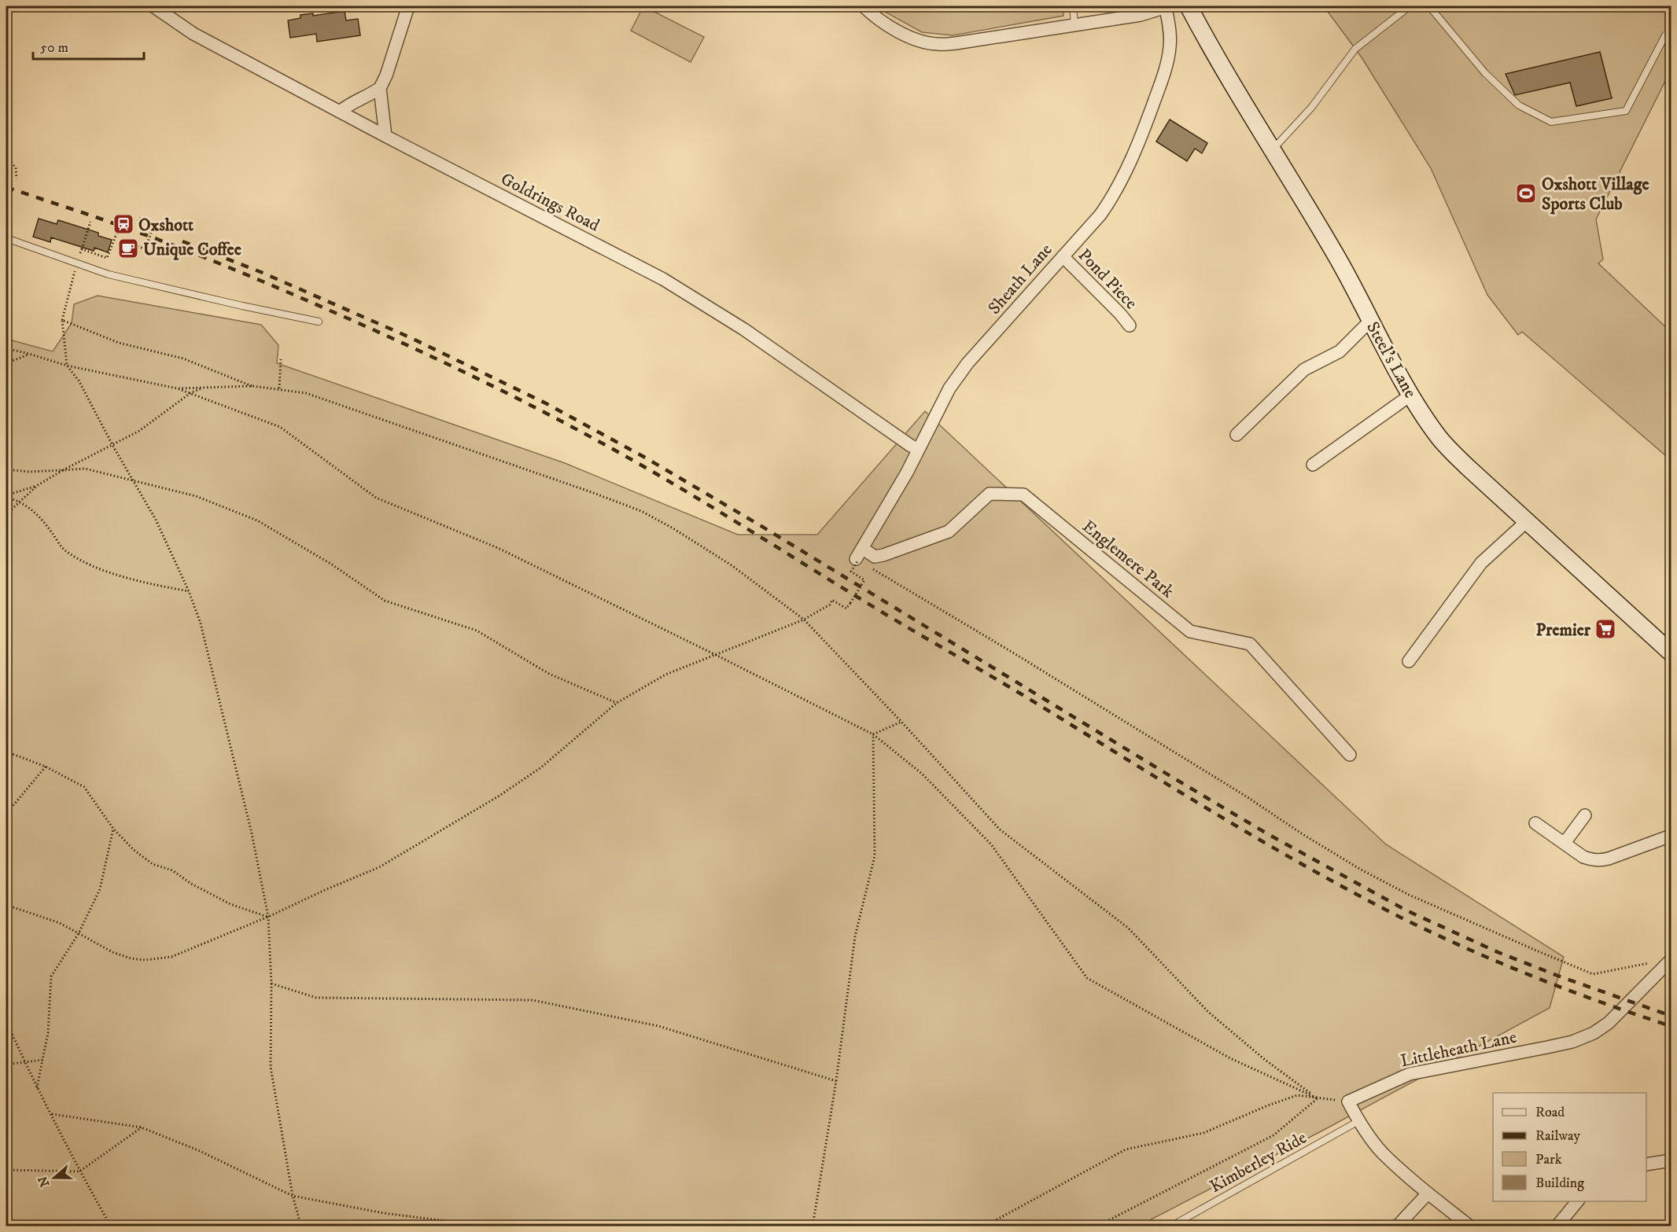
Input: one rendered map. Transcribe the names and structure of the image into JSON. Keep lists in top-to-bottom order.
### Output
{
  "streets": {
    "street": [
      "Goldrings Road",
      "Sheath Lane",
      "Pond Piece",
      "Steel's Lane",
      "Englemere Park",
      "Littleheath Lane"
    ],
    "lane": ["Kimberley Ride"]
  },
  "crossings": [
    ["Goldrings Road", "Sheath Lane"],
    ["Sheath Lane", "Pond Piece"],
    ["Sheath Lane", "Englemere Park"]
  ],
  "places": {
    "sports": ["Oxshott Village Sports Club"],
    "station": ["Oxshott"],
    "cafe": ["Unique Coffee"],
    "supermarket": ["Premier"]
  },
  "legend": [
    "Road",
    "Railway",
    "Park",
    "Building"
  ],
  "scale_bar": "50 m",
  "north": "left"
}
